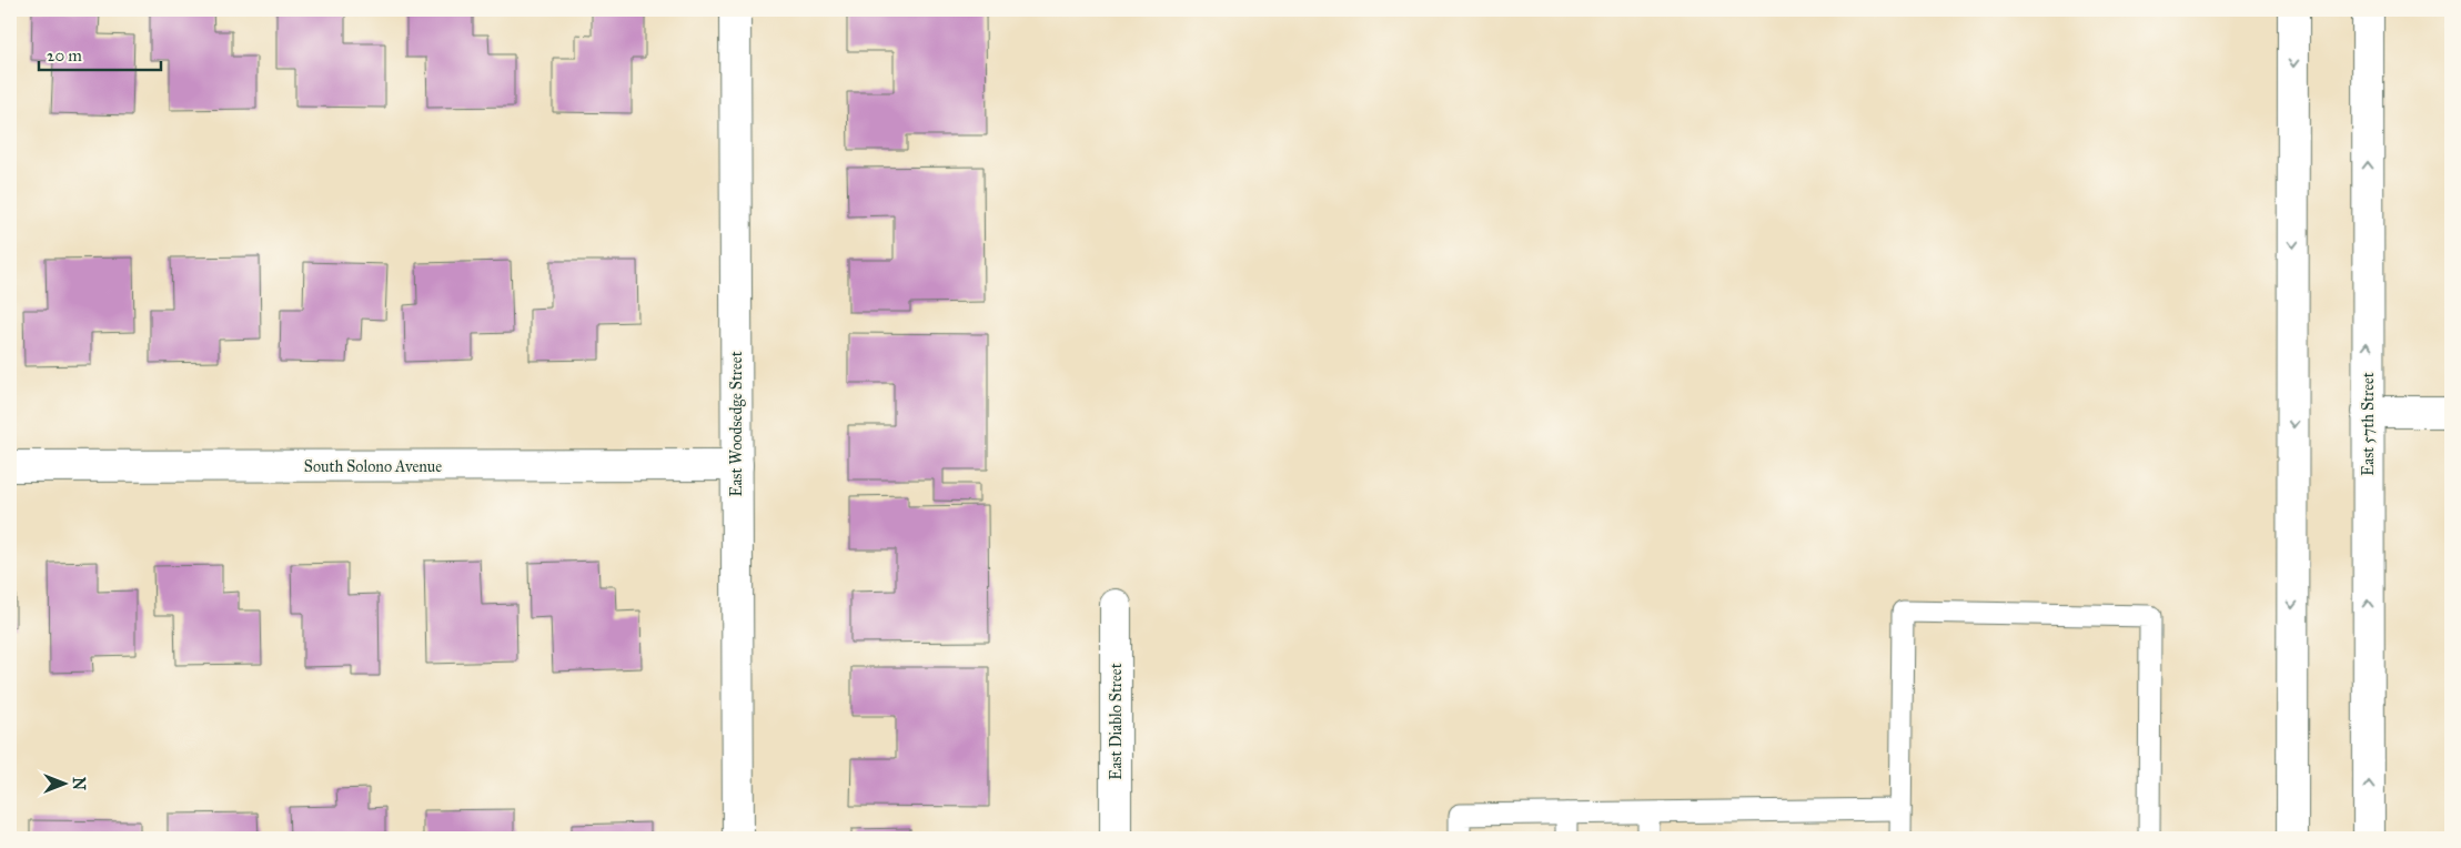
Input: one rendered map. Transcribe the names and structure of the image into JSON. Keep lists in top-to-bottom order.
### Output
{
  "streets": {
    "street": [
      "East Woodsedge Street",
      "East 57th Street",
      "South Solono Avenue",
      "East Diablo Street"
    ]
  },
  "crossings": [
    ["East Woodsedge Street", "South Solono Avenue"]
  ],
  "scale_bar": "20 m",
  "north": "right"
}
